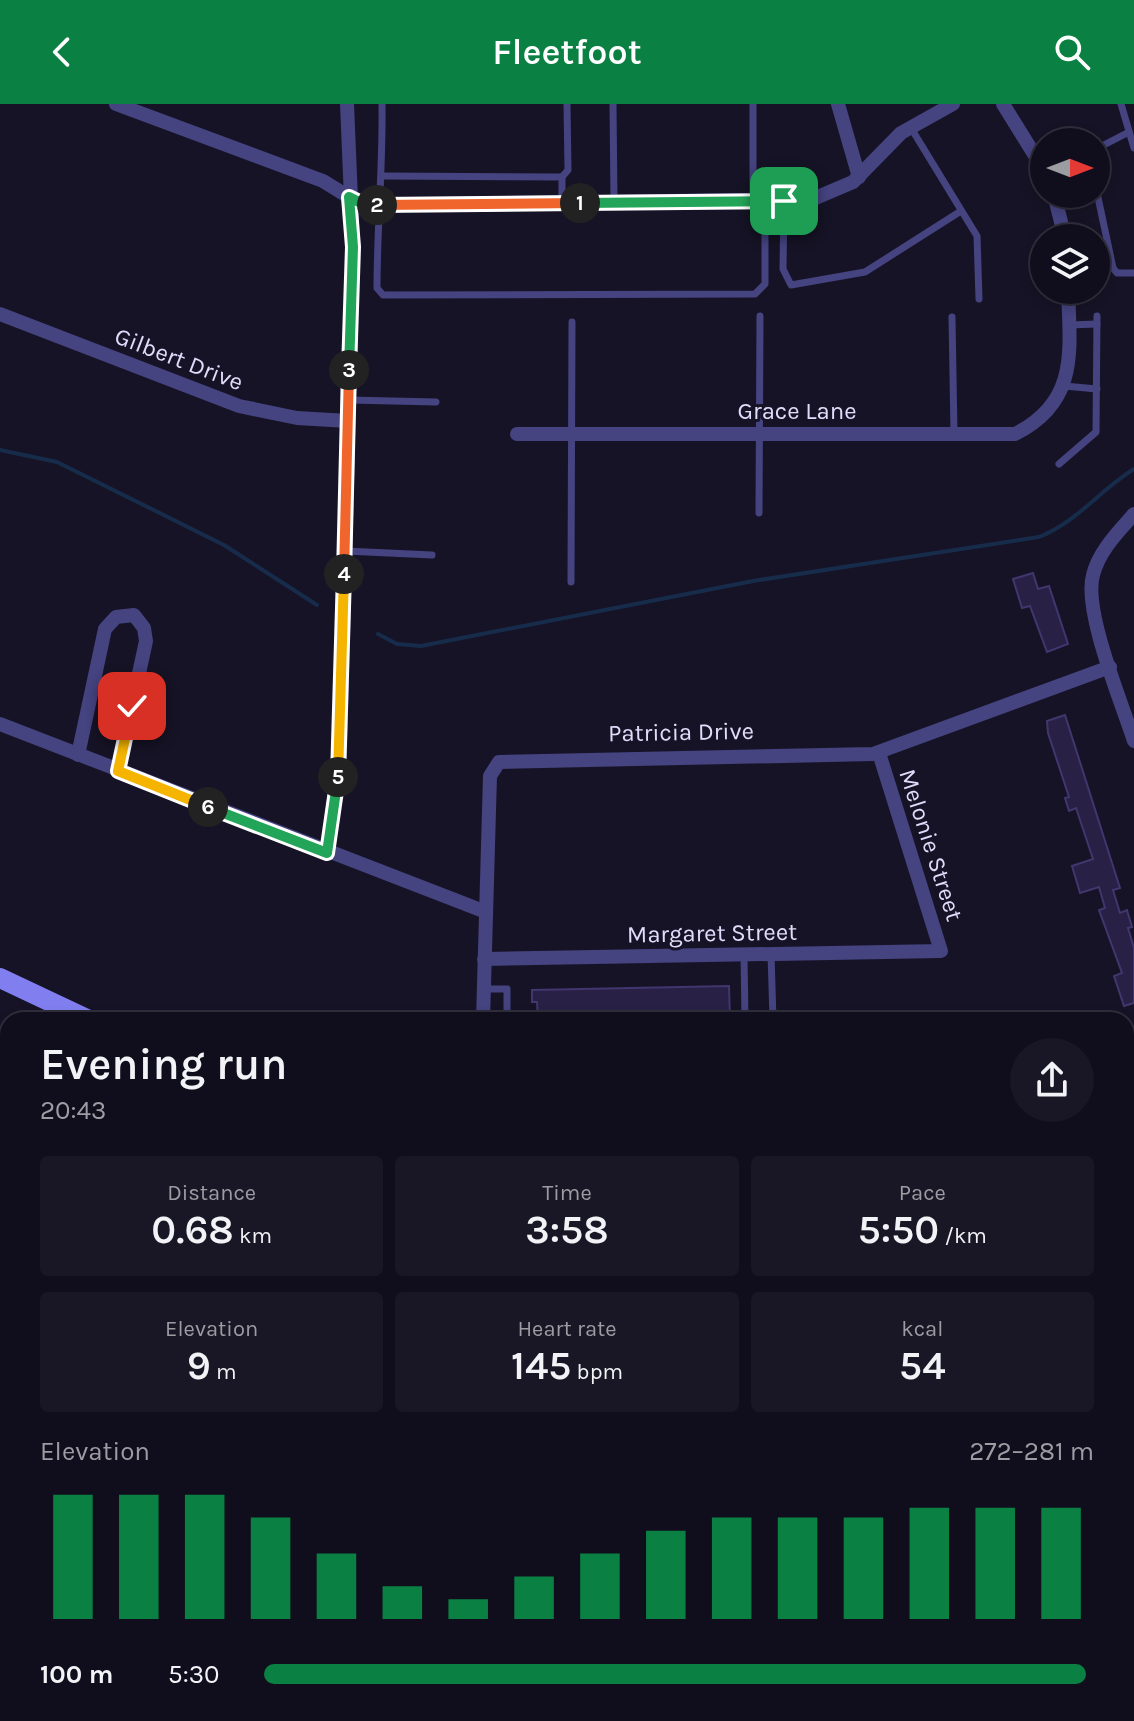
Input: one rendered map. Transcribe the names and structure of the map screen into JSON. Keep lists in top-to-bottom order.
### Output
{
  "streets": {
    "street": [
      "Gilbert Drive",
      "Grace Lane",
      "Patricia Drive",
      "Melonie Street",
      "Margaret Street"
    ]
  },
  "crossings": [
    ["Patricia Drive", "Melonie Street"],
    ["Patricia Drive", "Margaret Street"],
    ["Melonie Street", "Margaret Street"]
  ],
  "north": "right",
  "page": {
    "header": "Fleetfoot",
    "pins": [
      "1",
      "2",
      "3",
      "4",
      "5",
      "6"
    ],
    "heading": ["Evening run", "20:43"],
    "stats": [
      ["Distance", "0.68 km"],
      ["Time", "3:58"],
      ["Pace", "5:50 /km"],
      ["Elevation", "9 m"],
      ["Heart rate", "145 bpm"],
      ["kcal", "54"]
    ],
    "chart": ["Elevation", "272–281 m"],
    "list": [
      {
        "name": "100 m",
        "note": "5:30"
      }
    ]
  }
}
